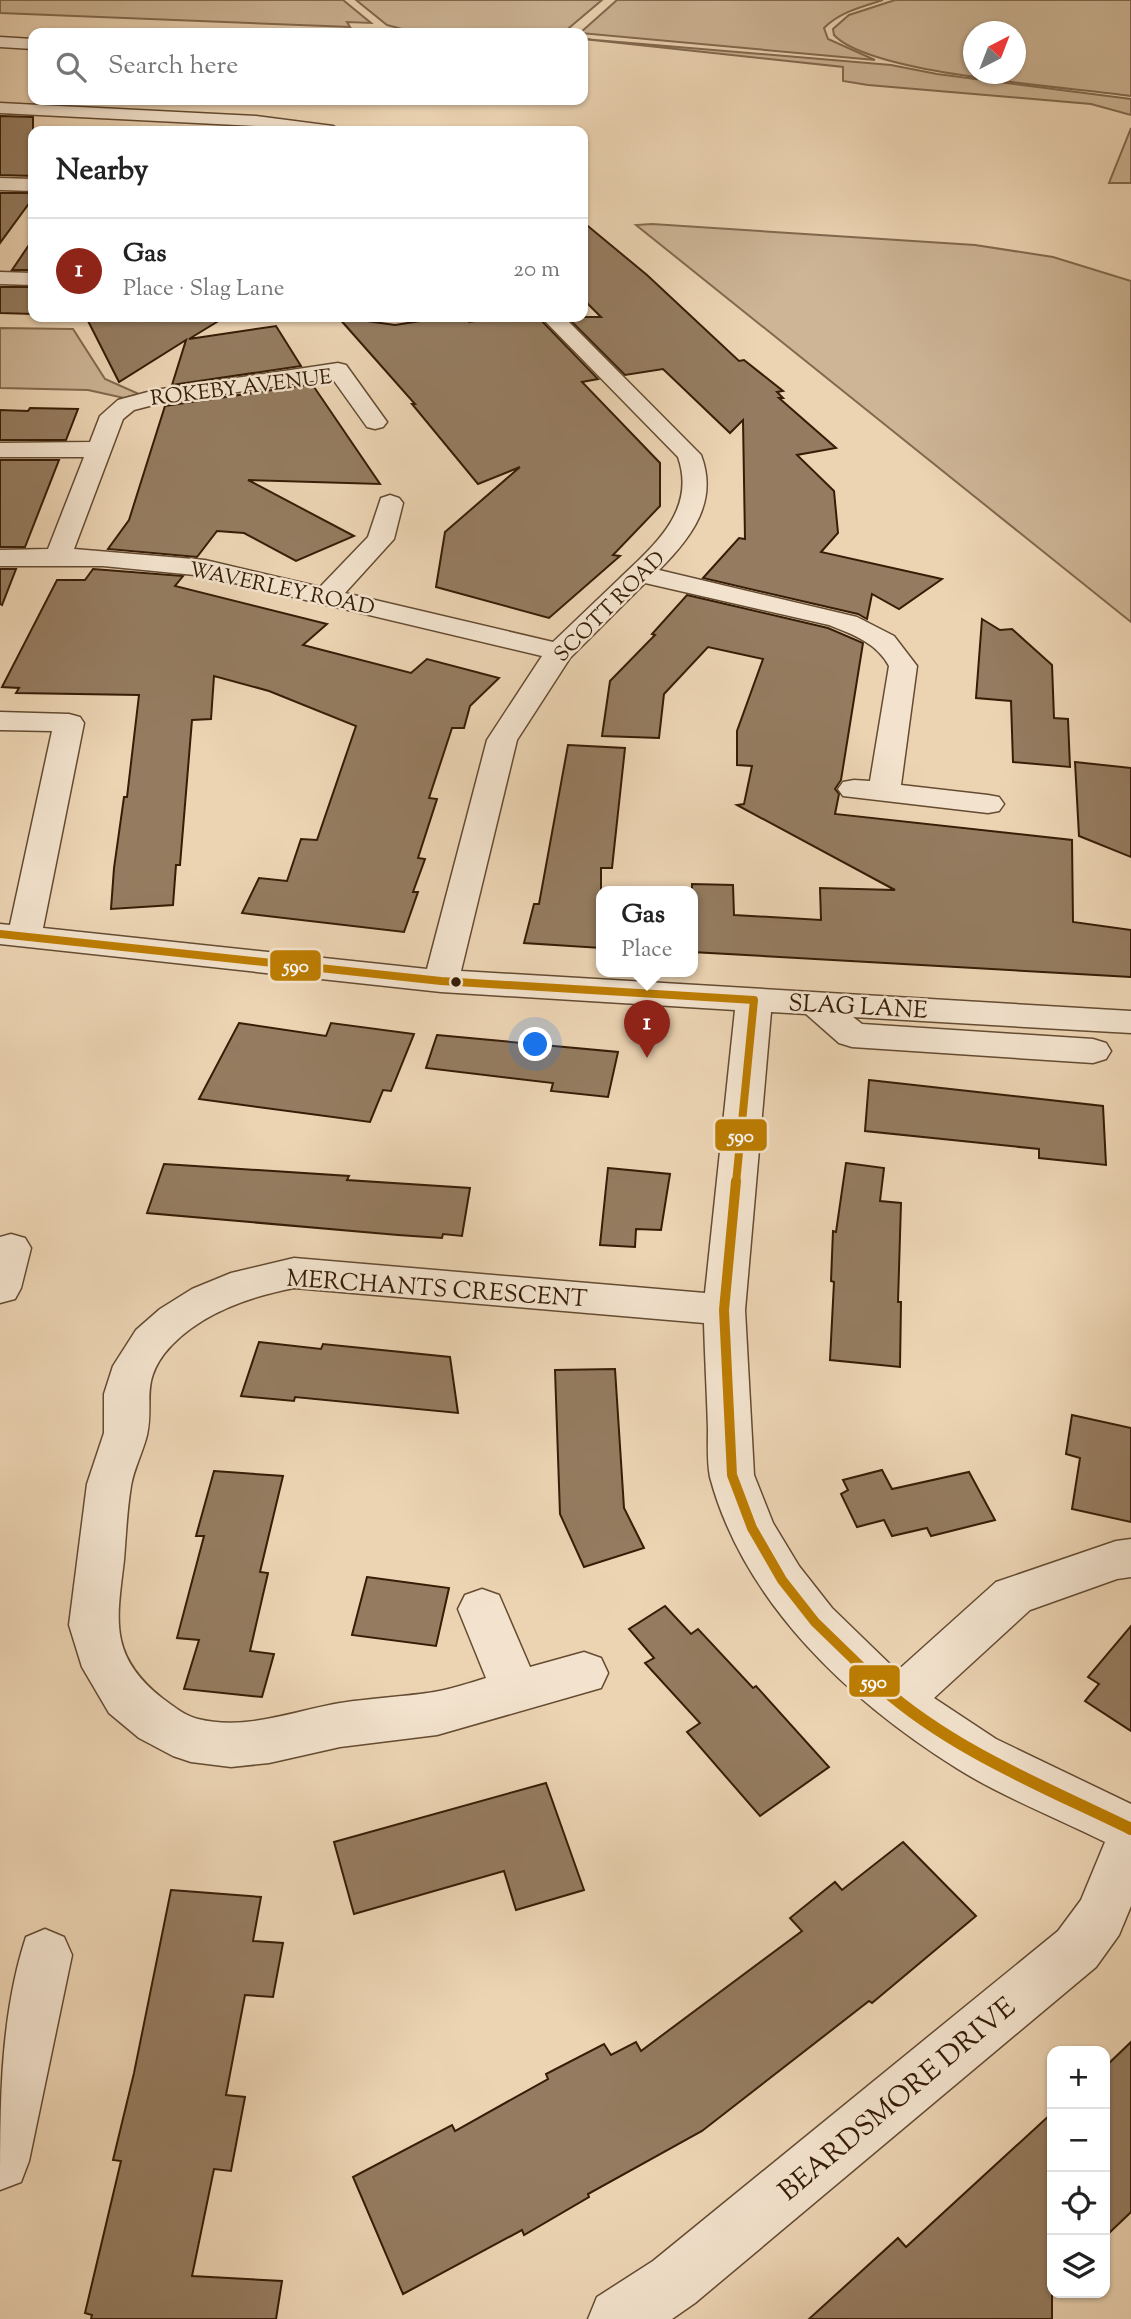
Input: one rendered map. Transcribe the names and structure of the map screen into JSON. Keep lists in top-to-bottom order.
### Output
{
  "streets": {
    "street": [
      "ROKEBY AVENUE",
      "WAVERLEY ROAD",
      "SCOTT ROAD",
      "SLAG LANE",
      "MERCHANTS CRESCENT",
      "BEARDSMORE DRIVE"
    ]
  },
  "crossings": [
    ["ROKEBY AVENUE", "WAVERLEY ROAD"],
    ["WAVERLEY ROAD", "SCOTT ROAD"],
    ["SCOTT ROAD", "SLAG LANE"]
  ],
  "lines": ["transit line 590"],
  "north": "top right",
  "page": {
    "search": "Search here",
    "heading": "Nearby",
    "list": [
      {
        "mark": "1",
        "name": "Gas",
        "note": "Place · Slag Lane",
        "value": "20 m"
      }
    ],
    "popup": ["Gas", "Place"],
    "pins": "1",
    "map_buttons": ["+", "−"]
  }
}
